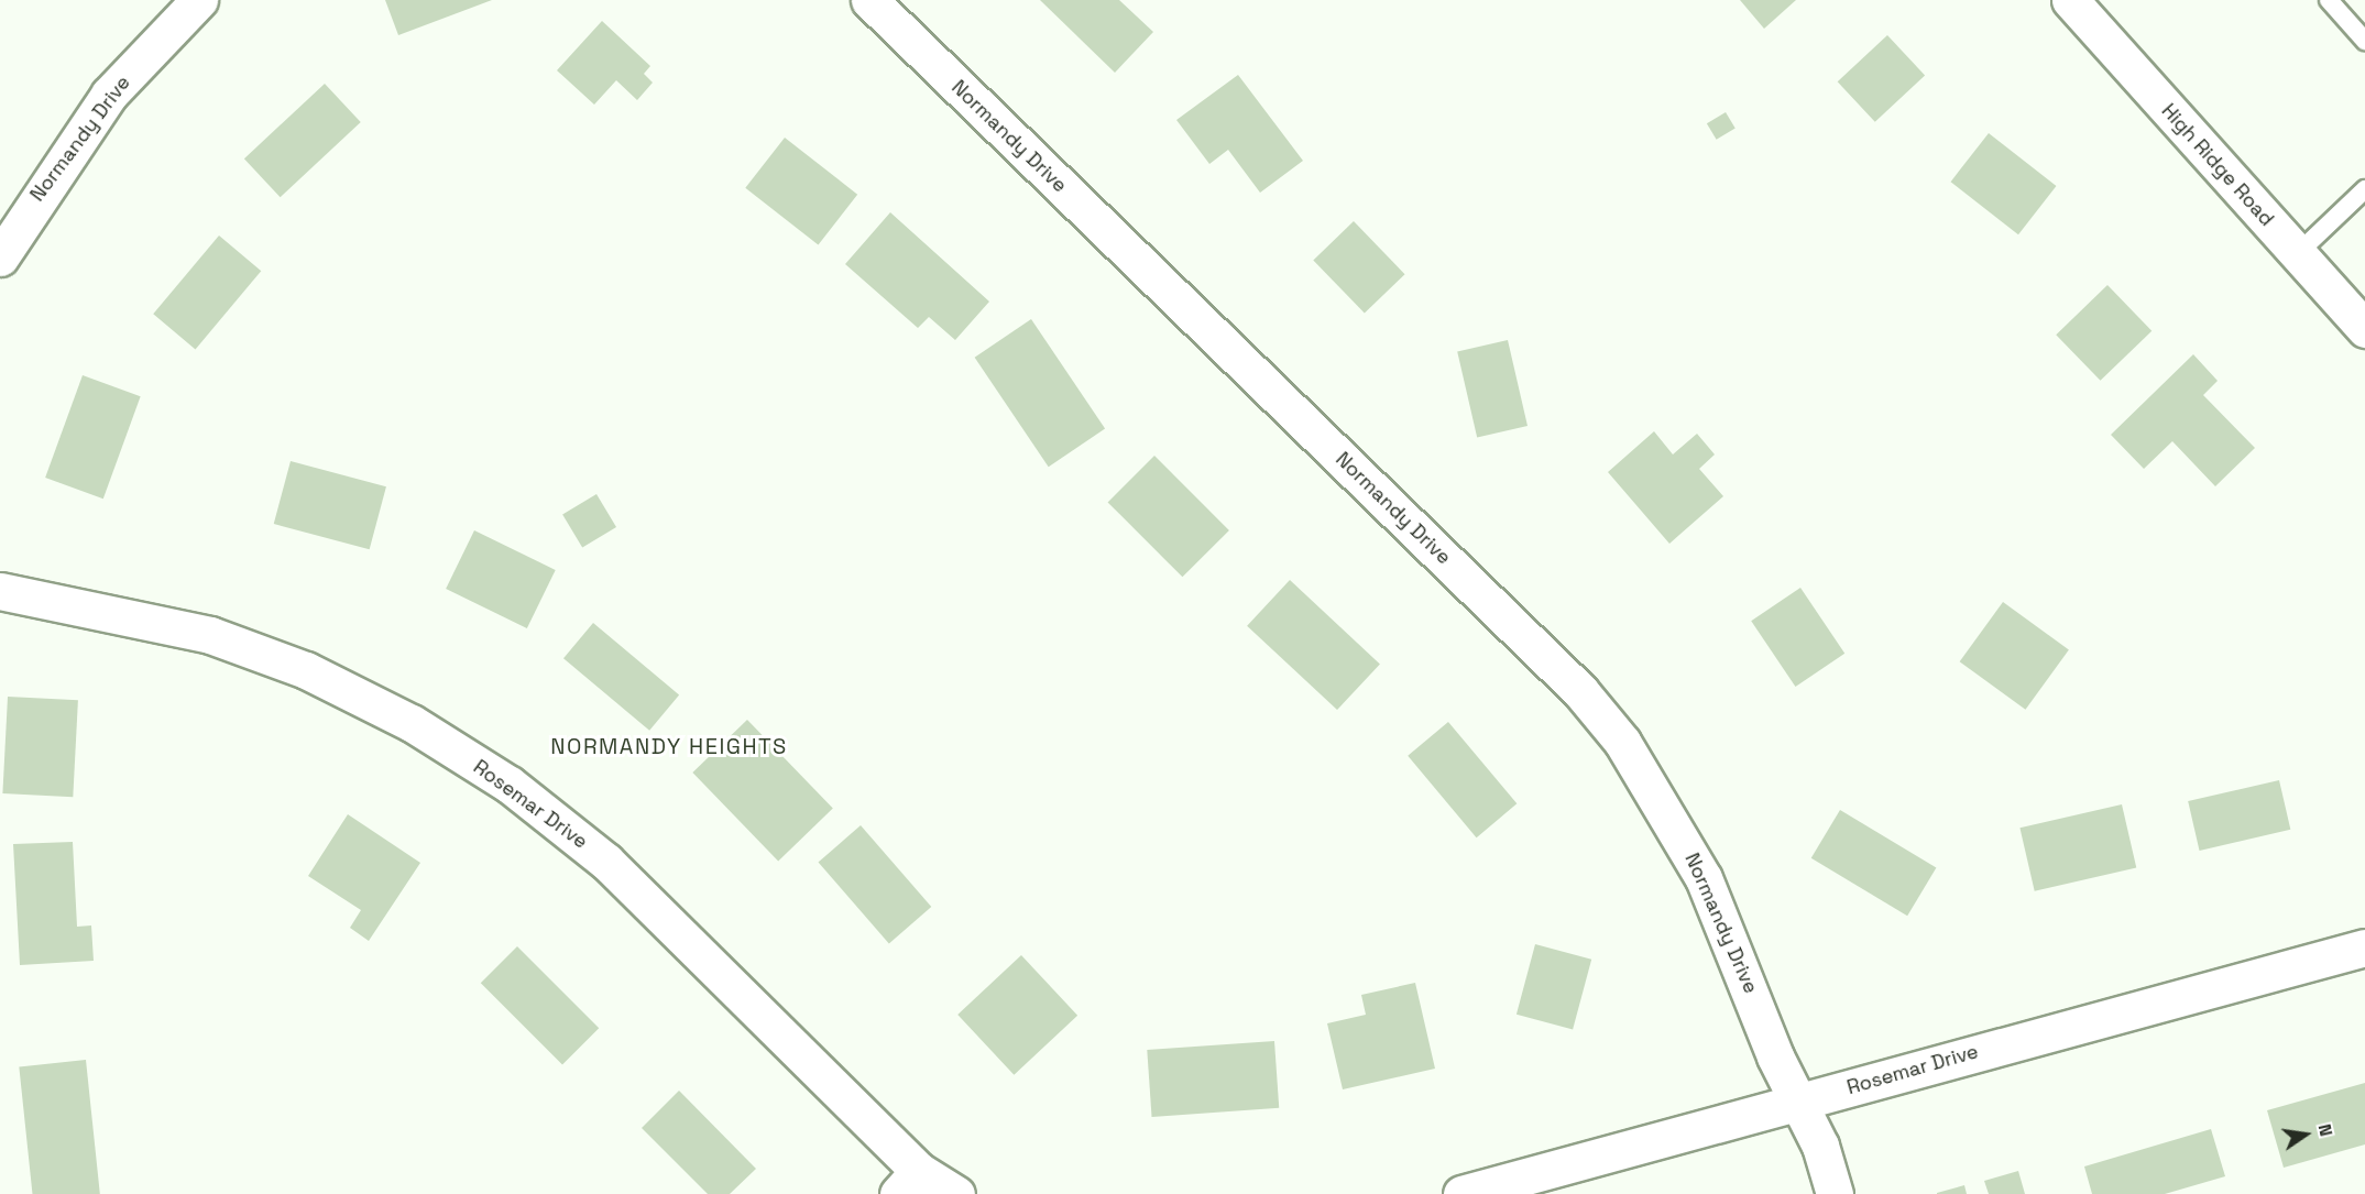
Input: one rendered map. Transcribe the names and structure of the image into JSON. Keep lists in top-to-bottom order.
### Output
{
  "streets": {
    "street": ["Normandy Drive", "High Ridge Road", "Rosemar Drive"]
  },
  "crossings": [
    ["Normandy Drive", "Rosemar Drive"]
  ],
  "districts": ["NORMANDY HEIGHTS"],
  "north": "right"
}
